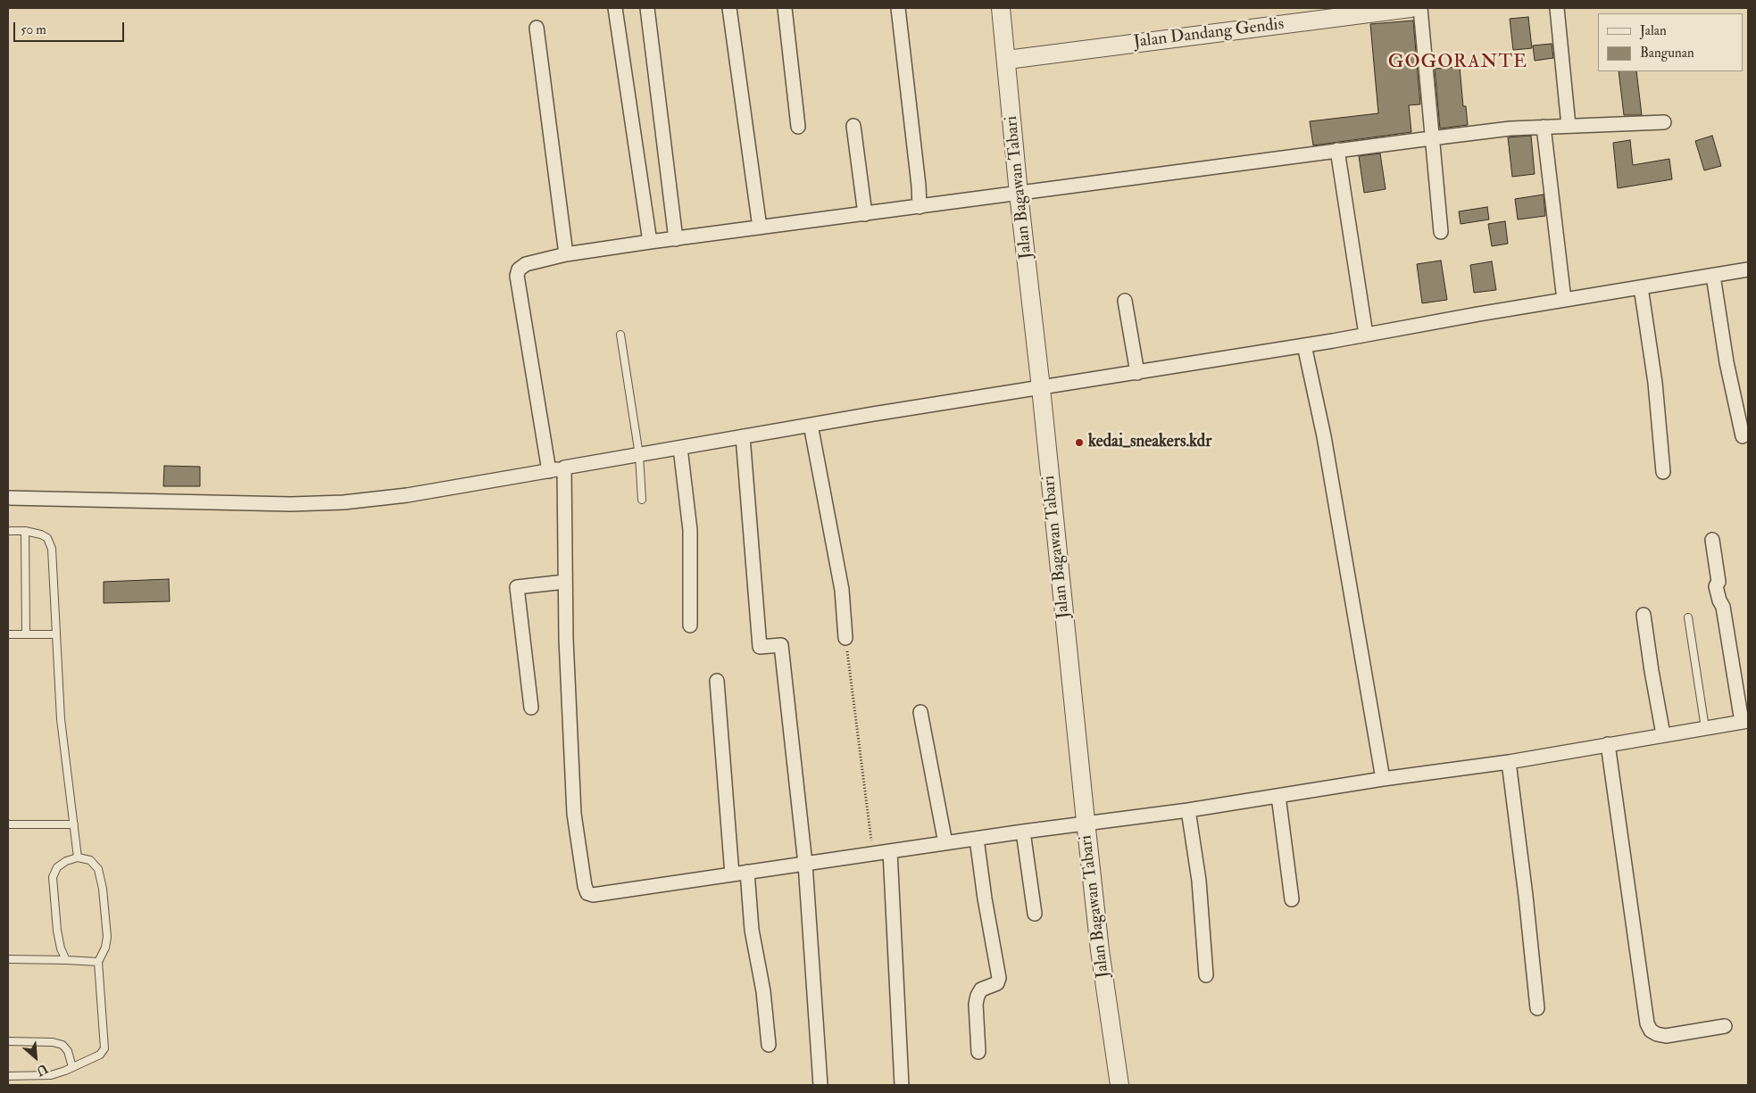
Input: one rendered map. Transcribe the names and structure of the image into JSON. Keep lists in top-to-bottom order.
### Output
{
  "streets": {
    "street": ["Jalan Dandang Gendis", "Jalan Bagawan Tabari"]
  },
  "crossings": [
    ["Jalan Dandang Gendis", "Jalan Bagawan Tabari"]
  ],
  "districts": ["GOGORANTE"],
  "places": ["kedai_sneakers.kdr"],
  "legend": ["Jalan", "Bangunan"],
  "scale_bar": "50 m",
  "north": "bottom right"
}
